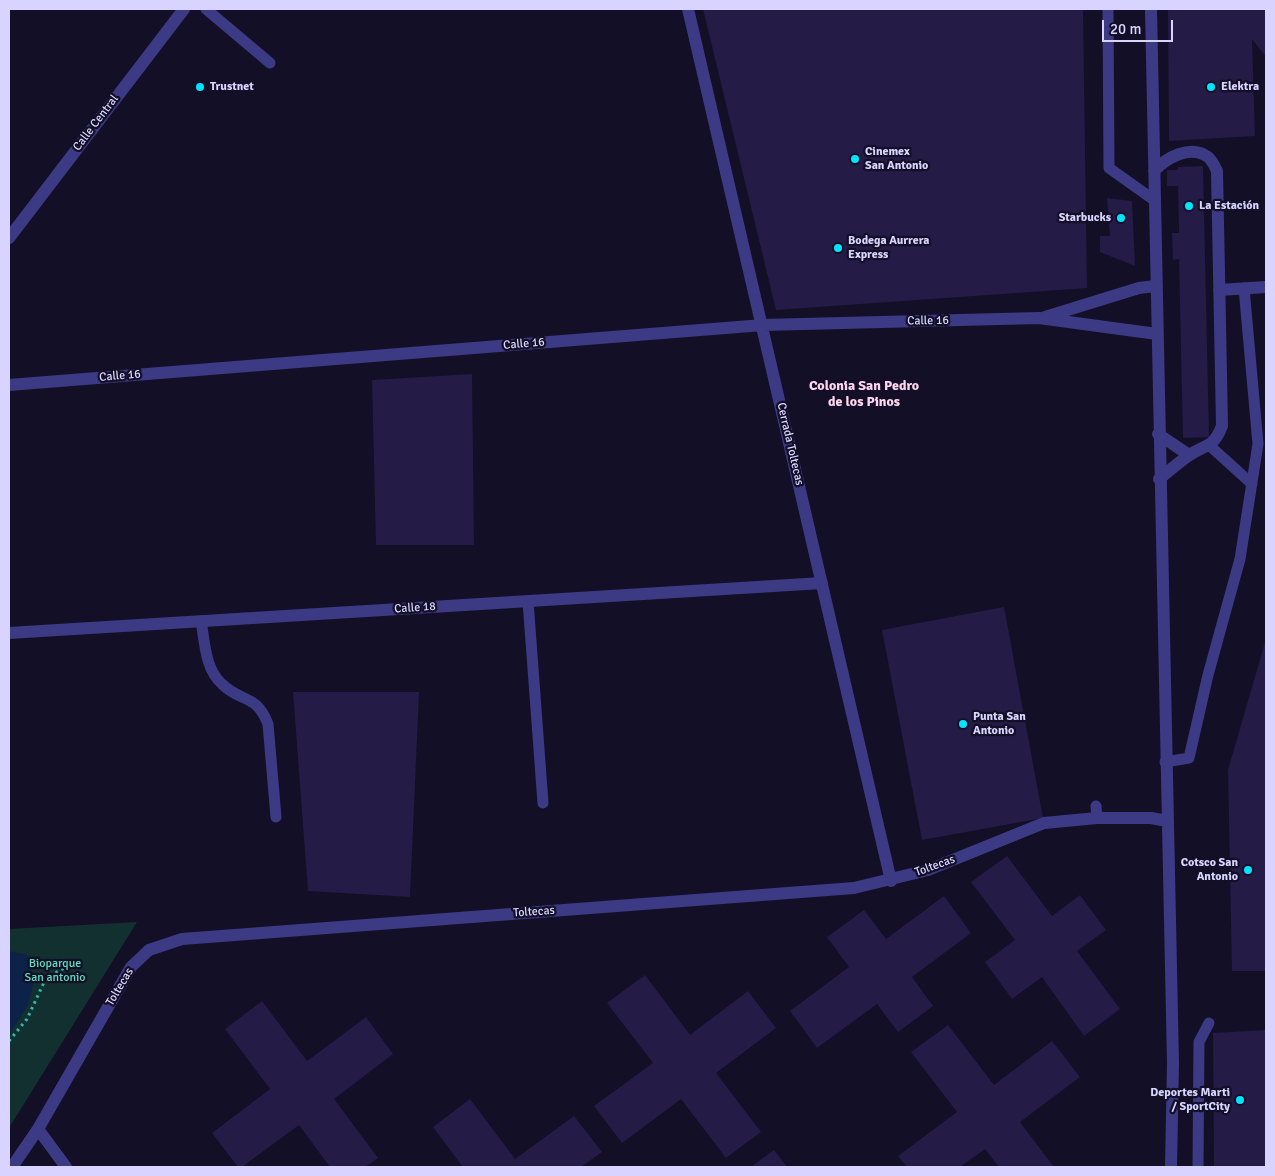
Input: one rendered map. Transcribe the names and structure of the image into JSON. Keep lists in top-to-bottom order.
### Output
{
  "streets": {
    "street": [
      "Calle Central",
      "Calle 16",
      "Cerrada Toltecas",
      "Calle 18",
      "Toltecas"
    ]
  },
  "crossings": [
    ["Calle 16", "Cerrada Toltecas"],
    ["Cerrada Toltecas", "Calle 18"],
    ["Cerrada Toltecas", "Toltecas"]
  ],
  "districts": ["Colonia San Pedro de los Pinos"],
  "parks": ["Bioparque San antonio"],
  "places": [
    "Trustnet",
    "Elektra",
    "Cinemex San Antonio",
    "La Estación",
    "Starbucks",
    "Bodega Aurrera Express",
    "Punta San Antonio",
    "Cotsco San Antonio",
    "Deportes Marti / SportCity"
  ],
  "scale_bar": "20 m"
}
